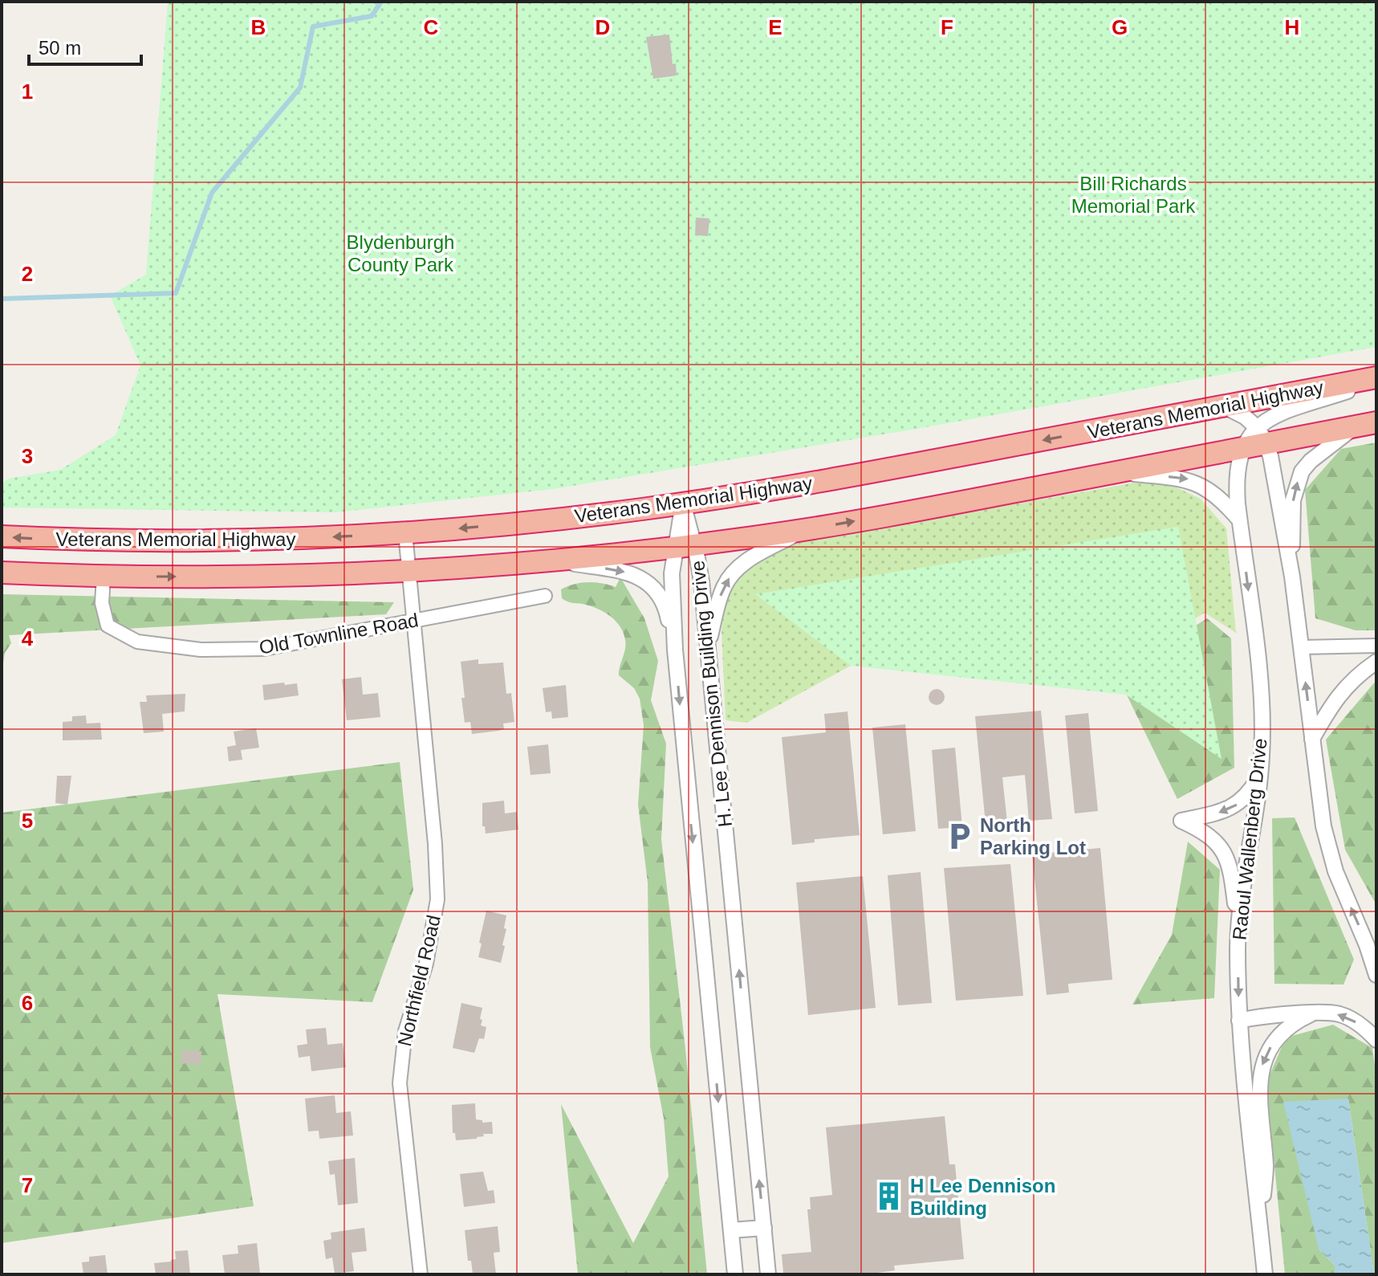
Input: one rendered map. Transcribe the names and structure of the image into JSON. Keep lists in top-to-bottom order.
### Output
{
  "streets": {
    "highway": ["Veterans Memorial Highway"],
    "street": [
      "Old Townline Road",
      "H. Lee Dennison Building Drive",
      "Raoul Wallenberg Drive",
      "Northfield Road"
    ]
  },
  "crossings": [
    ["Veterans Memorial Highway", "Old Townline Road"],
    ["Veterans Memorial Highway", "H. Lee Dennison Building Drive"],
    ["Veterans Memorial Highway", "Raoul Wallenberg Drive"],
    ["Veterans Memorial Highway", "Northfield Road"],
    ["Old Townline Road", "Northfield Road"]
  ],
  "parks": ["Bill Richards Memorial Park", "Blydenburgh County Park"],
  "places": {
    "parking": ["North Parking Lot"],
    "building": ["H Lee Dennison Building"]
  },
  "scale_bar": "50 m",
  "grid": {
    "columns": [
      "B",
      "C",
      "D",
      "E",
      "F",
      "G",
      "H"
    ],
    "rows": [
      "1",
      "2",
      "3",
      "4",
      "5",
      "6",
      "7"
    ]
  }
}
